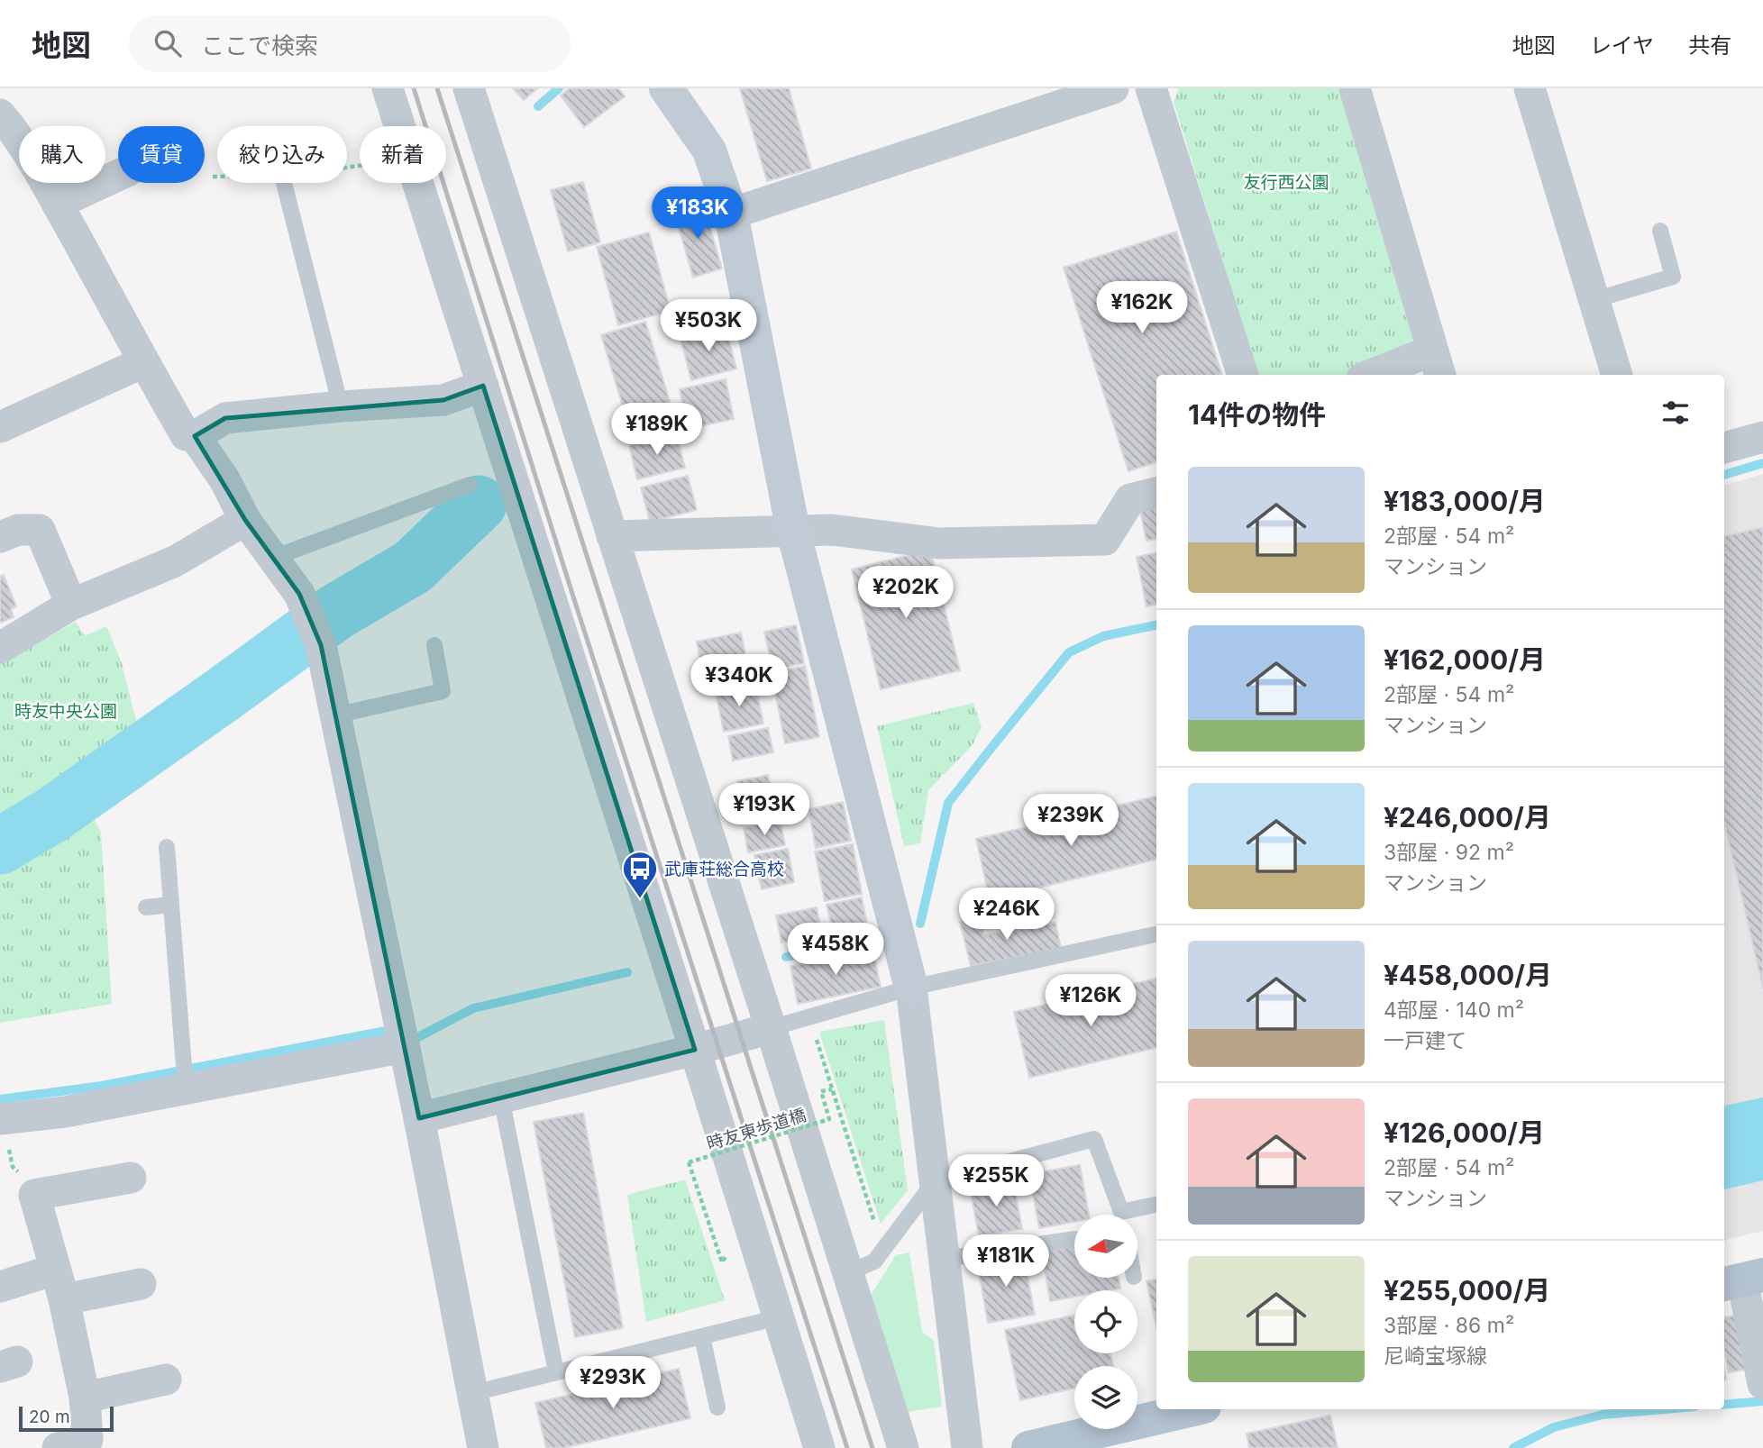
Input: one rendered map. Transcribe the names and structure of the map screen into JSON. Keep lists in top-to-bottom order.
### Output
{
  "streets": {
    "path": ["時友東歩道橋"]
  },
  "parks": ["友行西公園", "時友中央公園"],
  "places": {
    "bus stop": ["武庫荘総合高校"]
  },
  "scale_bar": "20 m",
  "north": "left",
  "page": {
    "header": "地図",
    "search": "ここで検索",
    "nav": ["地図", "レイヤ", "共有"],
    "chip": [
      "購入",
      "賃貸",
      "絞り込み",
      "新着"
    ],
    "price": [
      "¥183K",
      "¥162K",
      "¥503K",
      "¥189K",
      "¥202K",
      "¥340K",
      "¥193K",
      "¥239K",
      "¥246K",
      "¥458K",
      "¥126K",
      "¥255K",
      "¥181K",
      "¥293K"
    ],
    "heading": "14件の物件",
    "list": [
      {
        "name": "¥183,000/月",
        "note": "2部屋 · 54 m² · マンション"
      },
      {
        "name": "¥162,000/月",
        "note": "2部屋 · 54 m² · マンション"
      },
      {
        "name": "¥246,000/月",
        "note": "3部屋 · 92 m² · マンション"
      },
      {
        "name": "¥458,000/月",
        "note": "4部屋 · 140 m² · 一戸建て"
      },
      {
        "name": "¥126,000/月",
        "note": "2部屋 · 54 m² · マンション"
      },
      {
        "name": "¥255,000/月",
        "note": "3部屋 · 86 m² · 尼崎宝塚線"
      }
    ],
    "scale": "20 m"
  }
}
